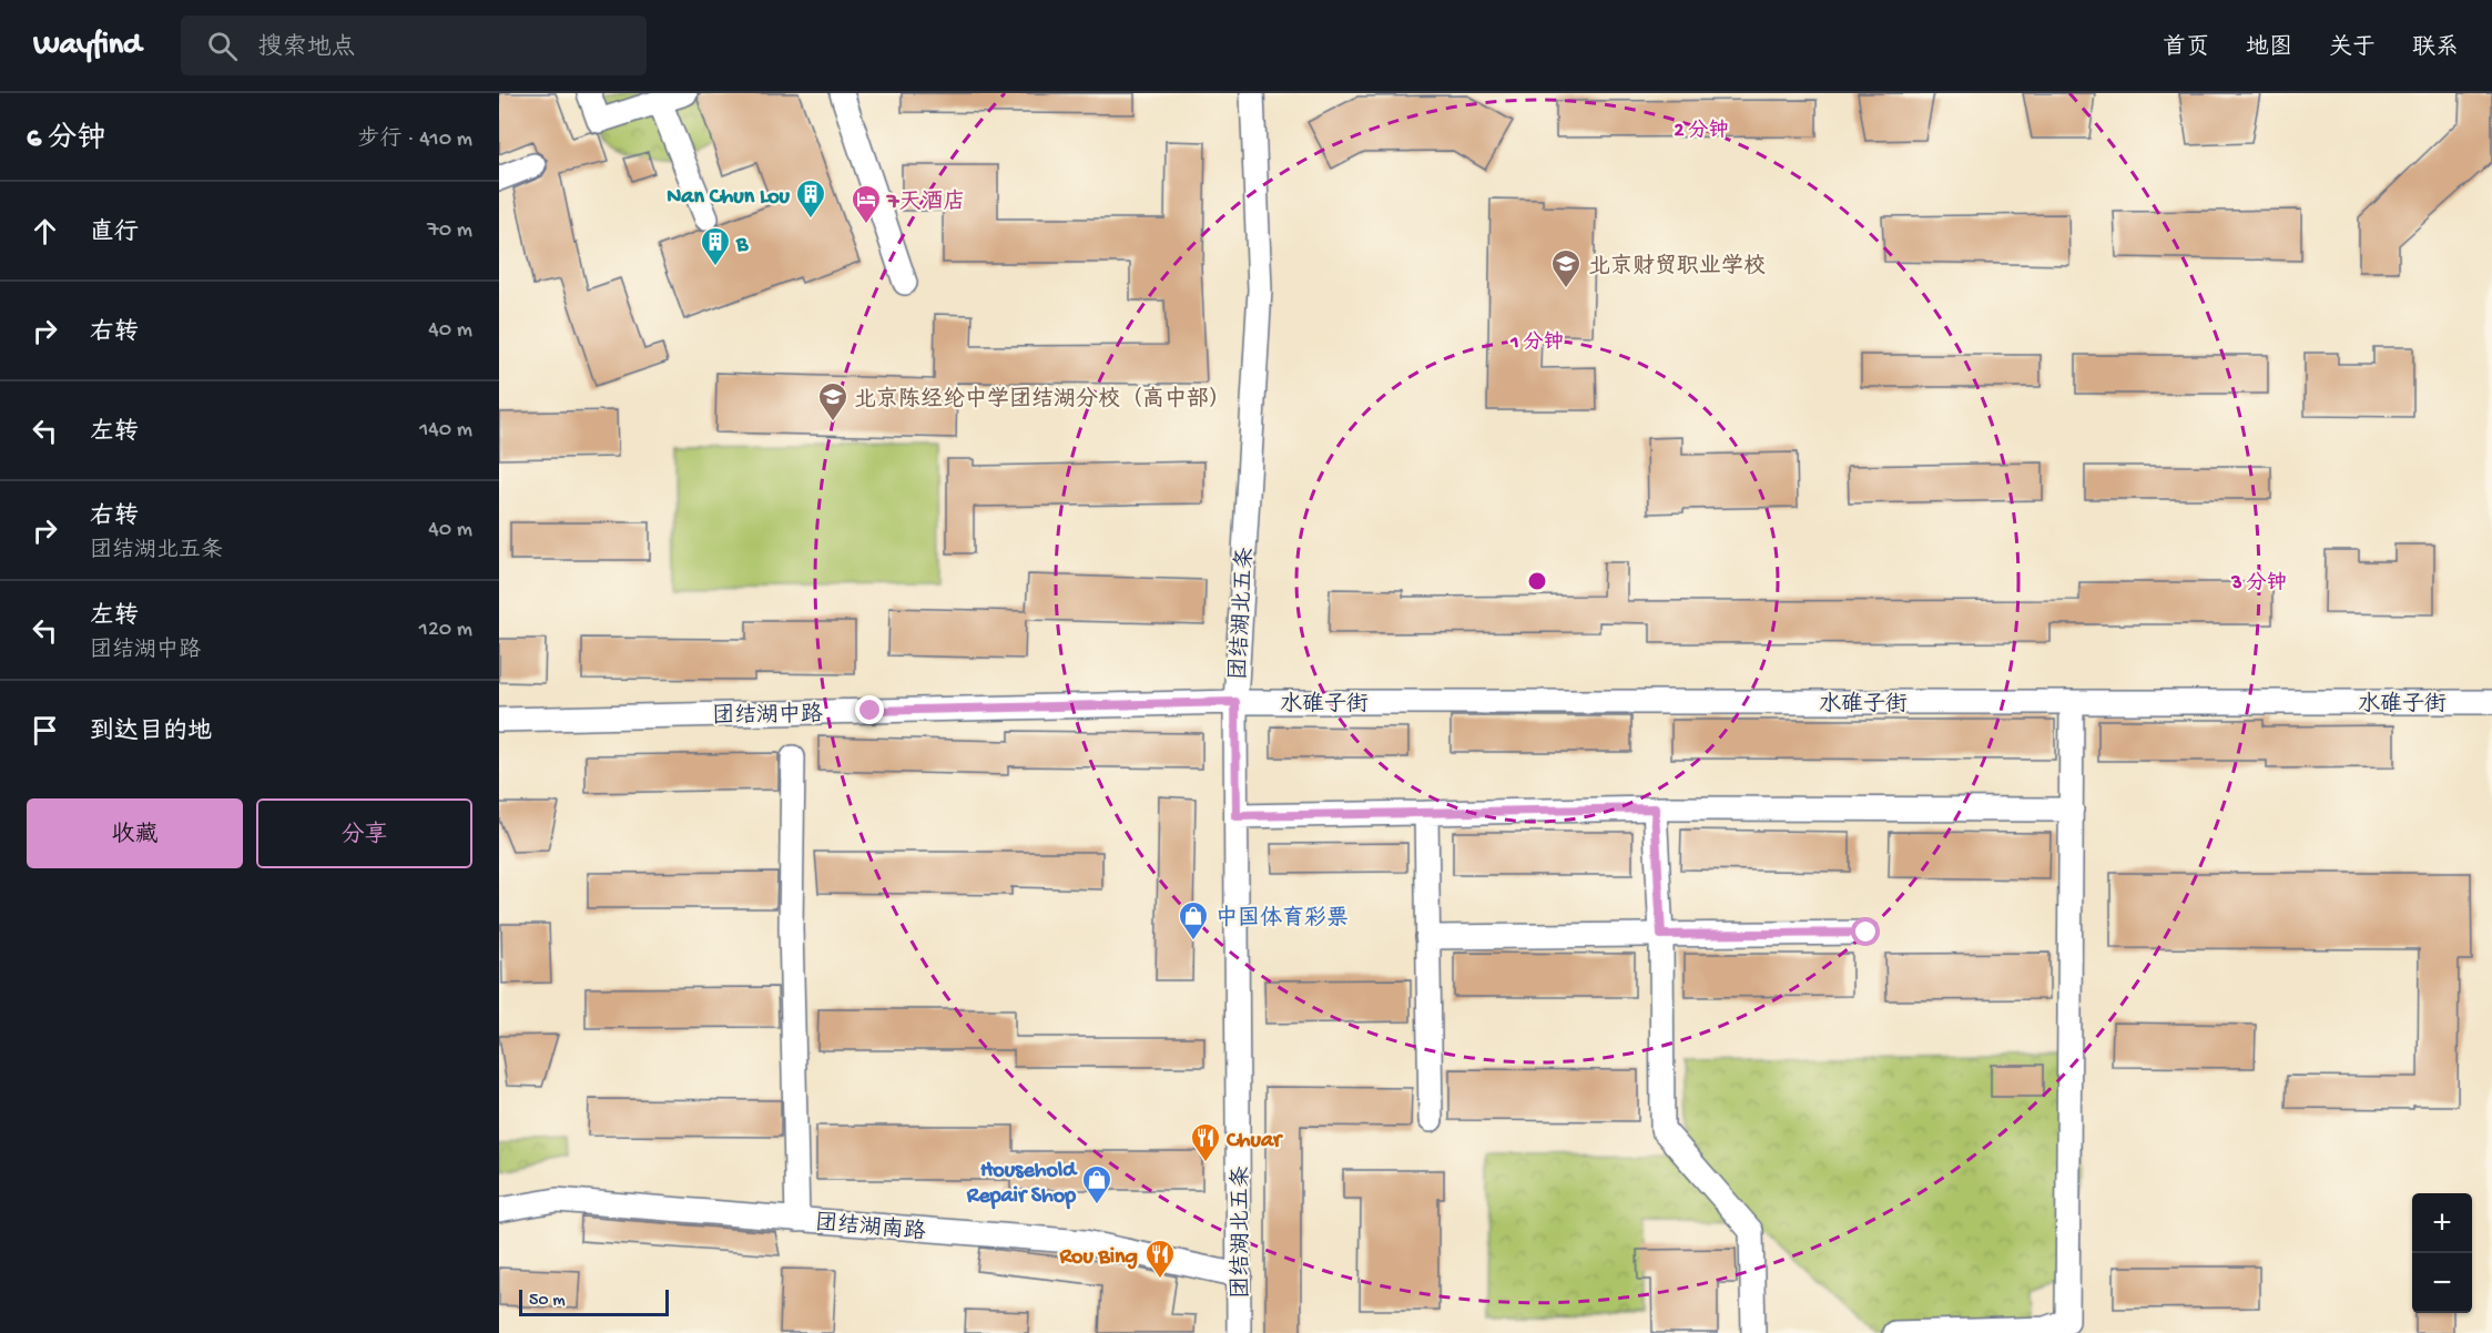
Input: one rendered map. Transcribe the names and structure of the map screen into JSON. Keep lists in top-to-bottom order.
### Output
{
  "streets": {
    "street": [
      "团结湖北五条",
      "水碓子街",
      "团结湖中路",
      "团结湖南路"
    ]
  },
  "crossings": [
    ["团结湖北五条", "水碓子街"],
    ["团结湖北五条", "团结湖中路"],
    ["团结湖北五条", "团结湖南路"],
    ["水碓子街", "团结湖中路"]
  ],
  "places": {
    "building": ["Nan Chun Lou", "B"],
    "hotel": ["7天酒店"],
    "school or university": ["北京财贸职业学校", "北京陈经纶中学团结湖分校（高中部）"],
    "shop": ["中国体育彩票", "Household Repair Shop"],
    "restaurant": ["Chuar", "Rou Bing"]
  },
  "scale_bar": "50 m",
  "page": {
    "header": "Wayfind",
    "search": "搜索地点",
    "nav": [
      "首页",
      "地图",
      "关于",
      "联系"
    ],
    "heading": ["6 分钟", "步行 · 410 m"],
    "list": [
      ["直行", "70 m"],
      ["右转", "40 m"],
      ["左转", "140 m"],
      ["右转", "团结湖北五条", "40 m"],
      ["左转", "团结湖中路", "120 m"],
      "到达目的地"
    ],
    "buttons": ["收藏", "分享"],
    "map_buttons": ["+", "−"],
    "scale": "50 m"
  },
  "rings": ["2 分钟", "1 分钟", "3 分钟"]
}
